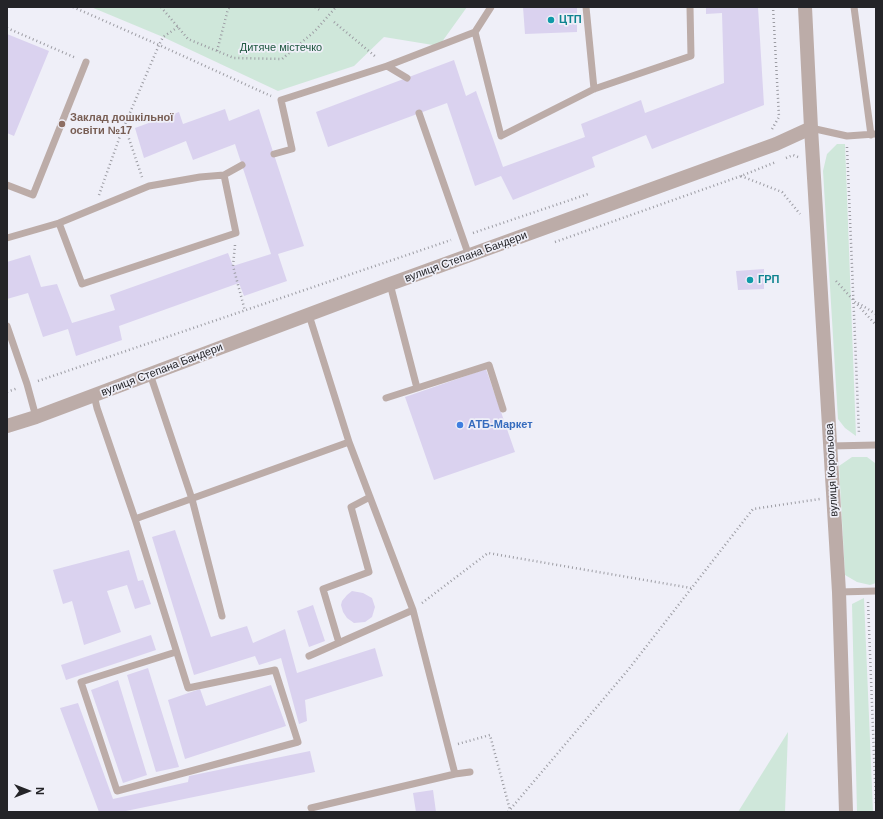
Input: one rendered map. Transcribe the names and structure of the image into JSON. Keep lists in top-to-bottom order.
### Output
{
  "streets": {
    "street": ["вулиця Степана Бандери", "вулиця Корольова"]
  },
  "crossings": [
    ["вулиця Степана Бандери", "вулиця Корольова"]
  ],
  "parks": ["Дитяче містечко"],
  "places": [
    "ЦТП",
    "Заклад дошкільної освіти №17",
    "ГРП",
    "АТБ-Маркет"
  ],
  "north": "right"
}
